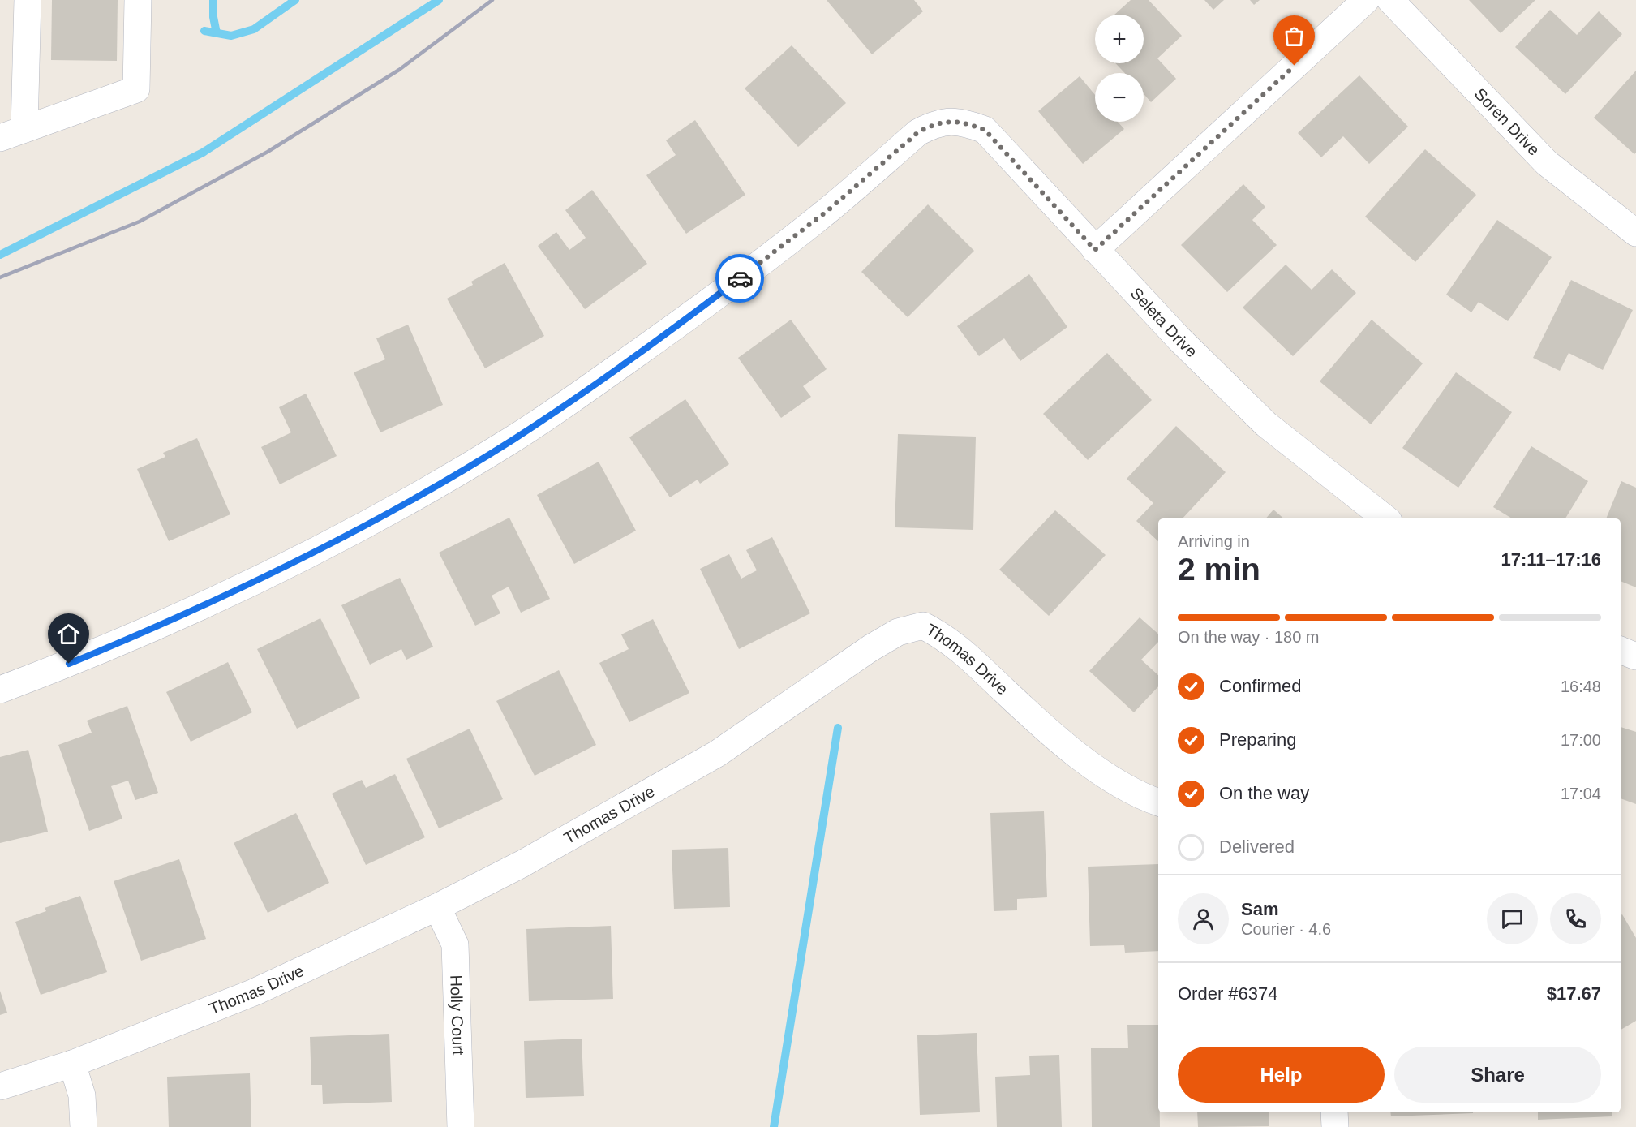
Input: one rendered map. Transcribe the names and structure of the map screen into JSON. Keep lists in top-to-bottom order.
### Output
{
  "streets": {
    "street": [
      "Soren Drive",
      "Seleta Drive",
      "Thomas Drive",
      "Holly Court"
    ]
  },
  "crossings": [
    ["Thomas Drive", "Holly Court"]
  ],
  "page": {
    "map_buttons": ["+", "−"],
    "heading": ["2 min", "Arriving in", "17:11–17:16"],
    "panel": [
      "Sam",
      "Courier · 4.6",
      "Order #6374",
      "$17.67"
    ],
    "bar": "On the way · 180 m",
    "list": [
      ["Confirmed", "16:48"],
      ["Preparing", "17:00"],
      ["On the way", "17:04"],
      "Delivered"
    ],
    "buttons": ["Help", "Share"]
  }
}
